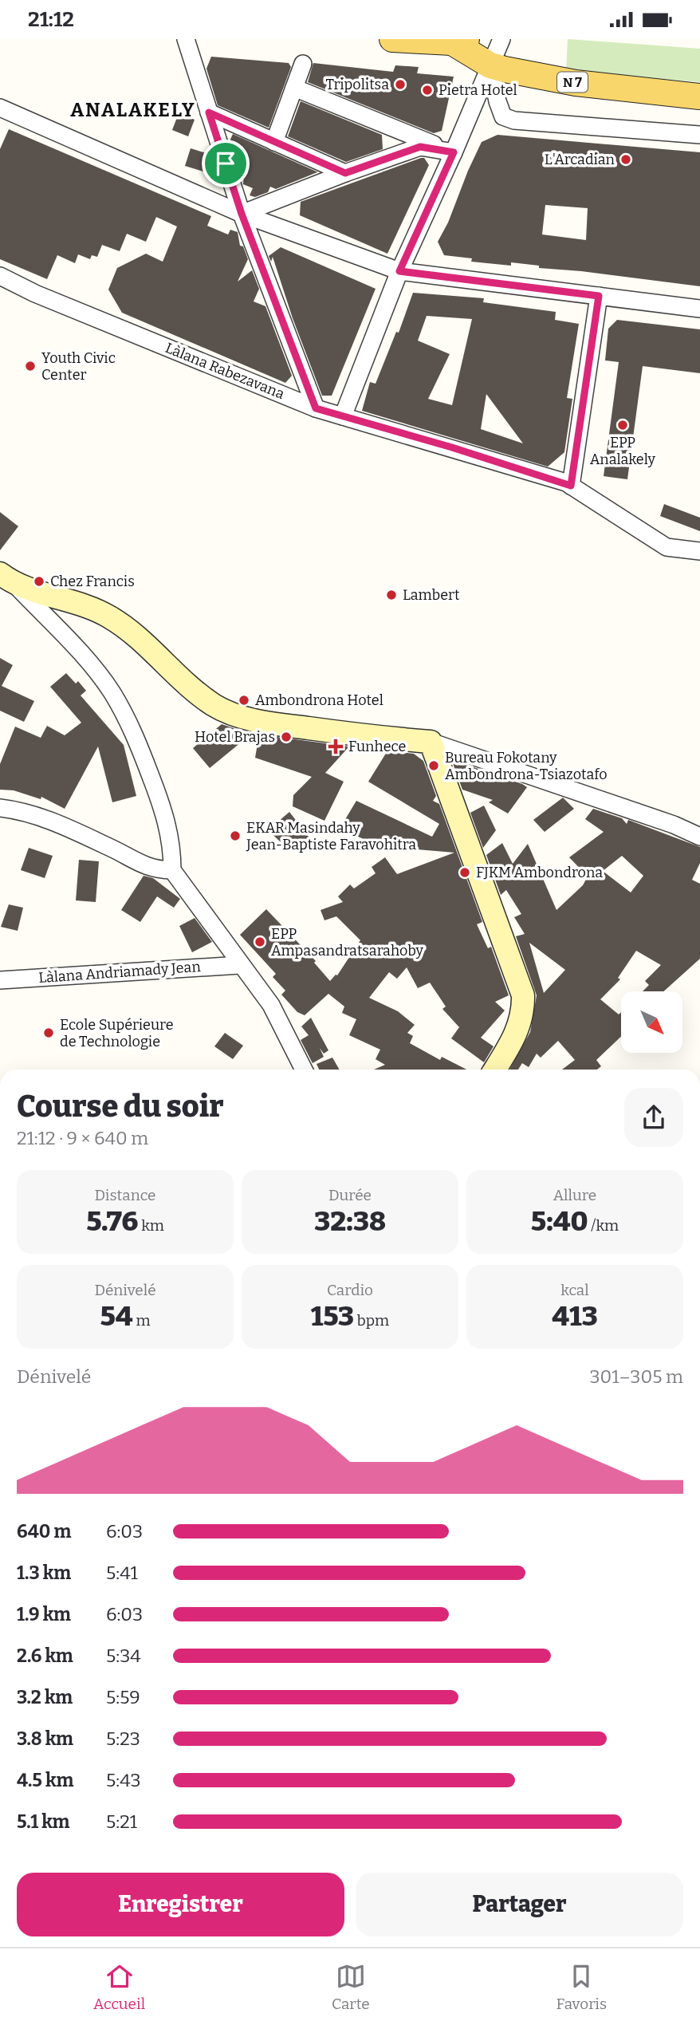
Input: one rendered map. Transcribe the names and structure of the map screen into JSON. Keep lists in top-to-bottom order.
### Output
{
  "streets": {
    "main road": ["N 7"],
    "street": ["Làlana Rabezavana", "Làlana Andriamady Jean"]
  },
  "districts": ["ANALAKELY"],
  "places": {
    "other": [
      "Tripolitsa",
      "Pietra Hotel",
      "L'Arcadian",
      "Youth Civic Center",
      "EPP Analakely",
      "Chez Francis",
      "Lambert",
      "Ambondrona Hotel",
      "Hotel Brajas",
      "Bureau Fokotany Ambondrona-Tsiazotafo",
      "EKAR Masindahy Jean-Baptiste Faravohitra",
      "FJKM Ambondrona",
      "EPP Ampasandratsarahoby",
      "Ecole Supérieure de Technologie"
    ],
    "health": ["Funhece"]
  },
  "north": "bottom right",
  "page": {
    "status": "21:12",
    "heading": ["Course du soir", "21:12 · 9 × 640 m"],
    "stats": [
      ["Distance", "5.76 km"],
      ["Durée", "32:38"],
      ["Allure", "5:40 /km"],
      ["Dénivelé", "54 m"],
      ["Cardio", "153 bpm"],
      ["kcal", "413"]
    ],
    "chart": ["Dénivelé", "301–305 m"],
    "list": [
      {
        "name": "640 m",
        "note": "6:03"
      },
      {
        "name": "1.3 km",
        "note": "5:41"
      },
      {
        "name": "1.9 km",
        "note": "6:03"
      },
      {
        "name": "2.6 km",
        "note": "5:34"
      },
      {
        "name": "3.2 km",
        "note": "5:59"
      },
      {
        "name": "3.8 km",
        "note": "5:23"
      },
      {
        "name": "4.5 km",
        "note": "5:43"
      },
      {
        "name": "5.1 km",
        "note": "5:21"
      }
    ],
    "buttons": ["Enregistrer", "Partager"],
    "tabs": ["Accueil", "Carte", "Favoris"]
  }
}
